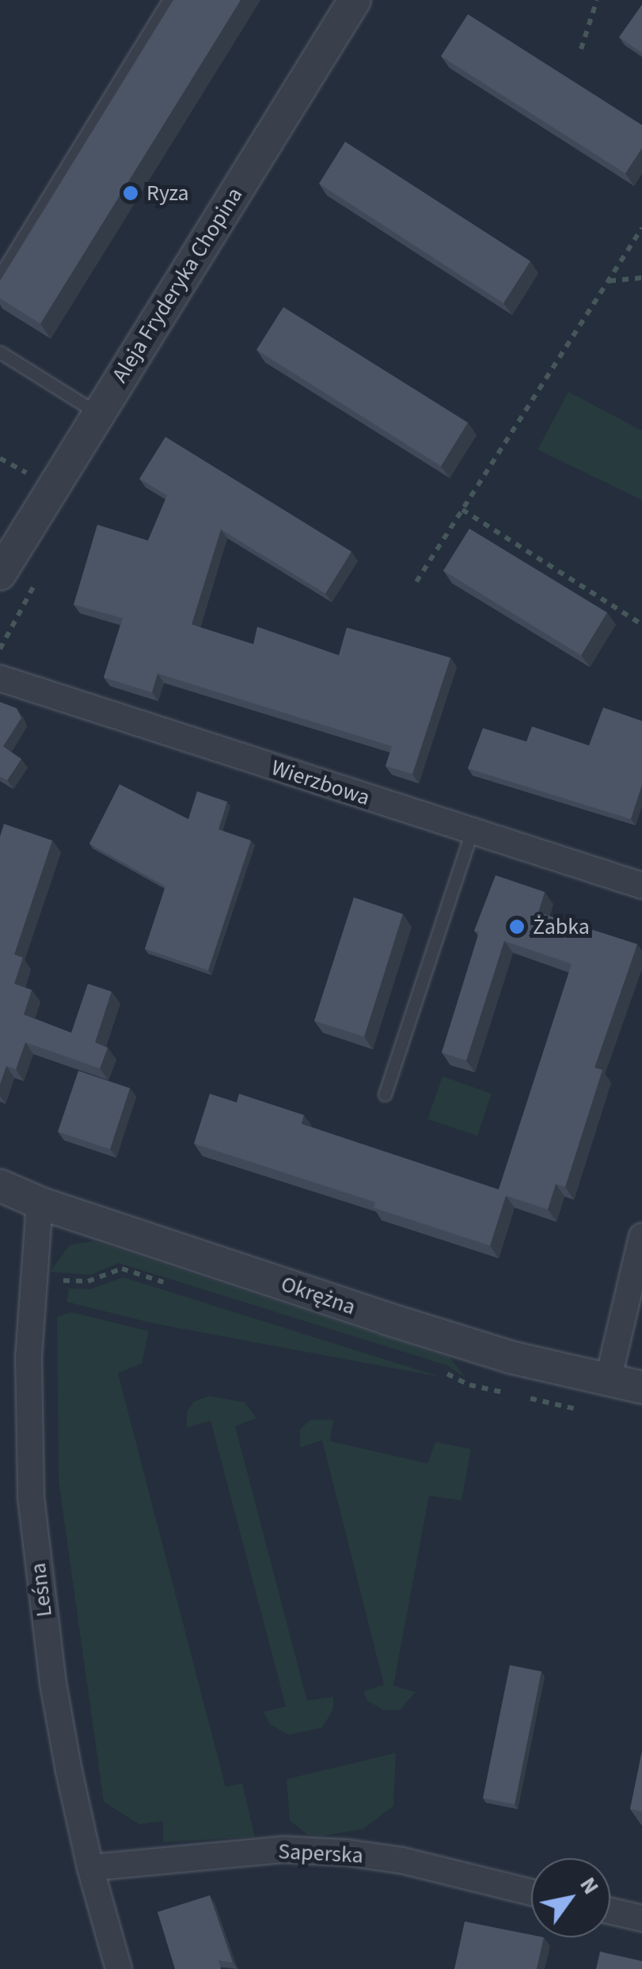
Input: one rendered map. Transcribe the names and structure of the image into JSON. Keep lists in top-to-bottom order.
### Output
{
  "streets": {
    "street": [
      "Aleja Fryderyka Chopina",
      "Wierzbowa",
      "Okrężna",
      "Leśna",
      "Saperska"
    ]
  },
  "crossings": [
    ["Okrężna", "Leśna"],
    ["Leśna", "Saperska"]
  ],
  "places": ["Ryza", "Żabka"],
  "north": "top right"
}
